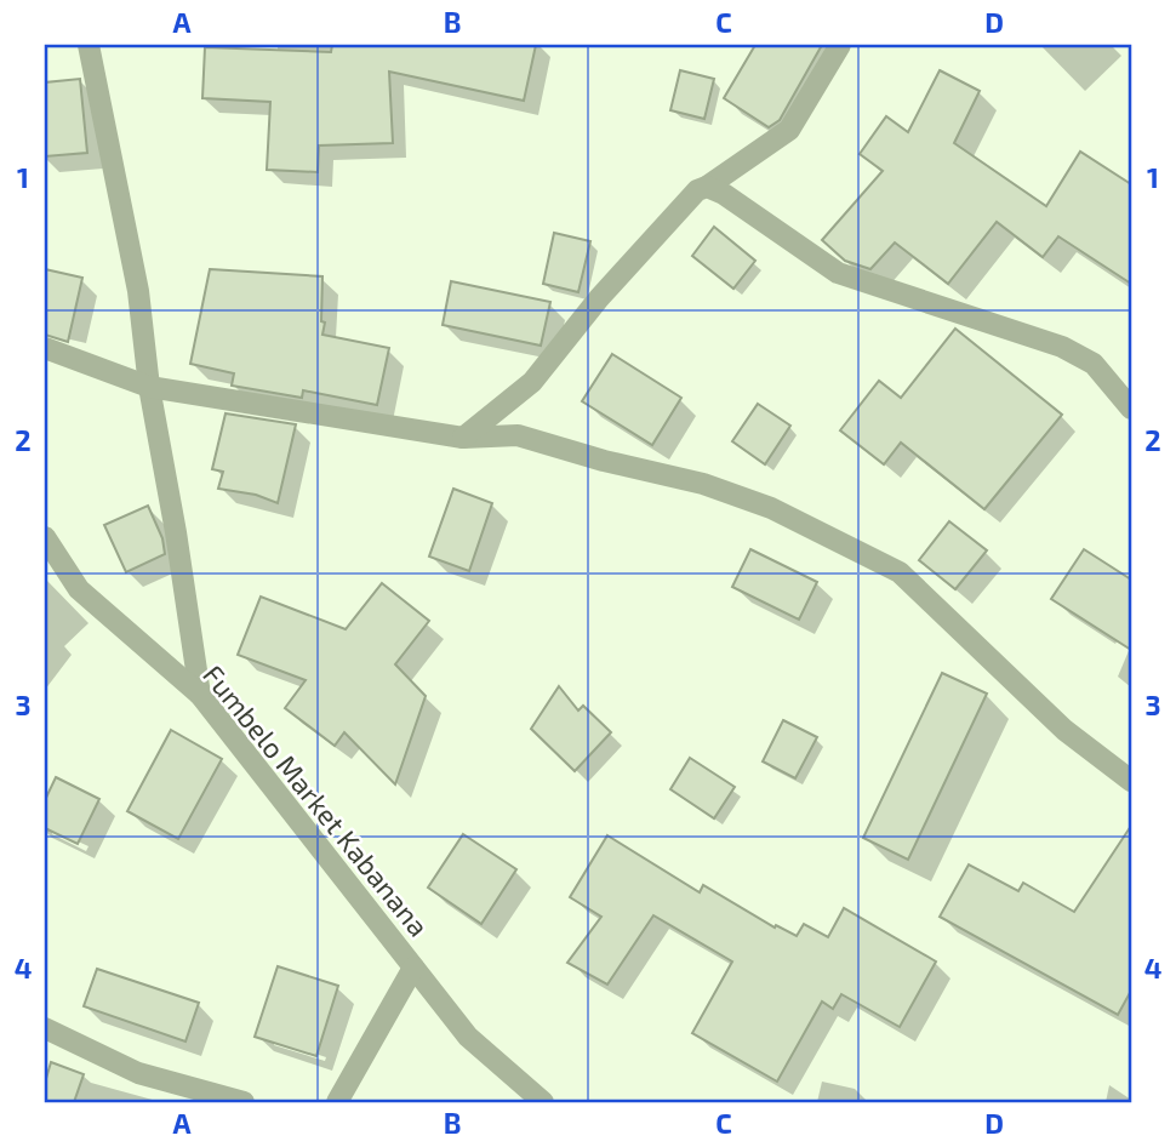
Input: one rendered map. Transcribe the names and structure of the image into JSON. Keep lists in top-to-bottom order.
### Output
{
  "streets": {
    "street": ["Fumbelo Market Kabanana"]
  },
  "grid": {
    "columns": [
      "A",
      "B",
      "C",
      "D"
    ],
    "rows": [
      "1",
      "2",
      "3",
      "4"
    ]
  }
}
